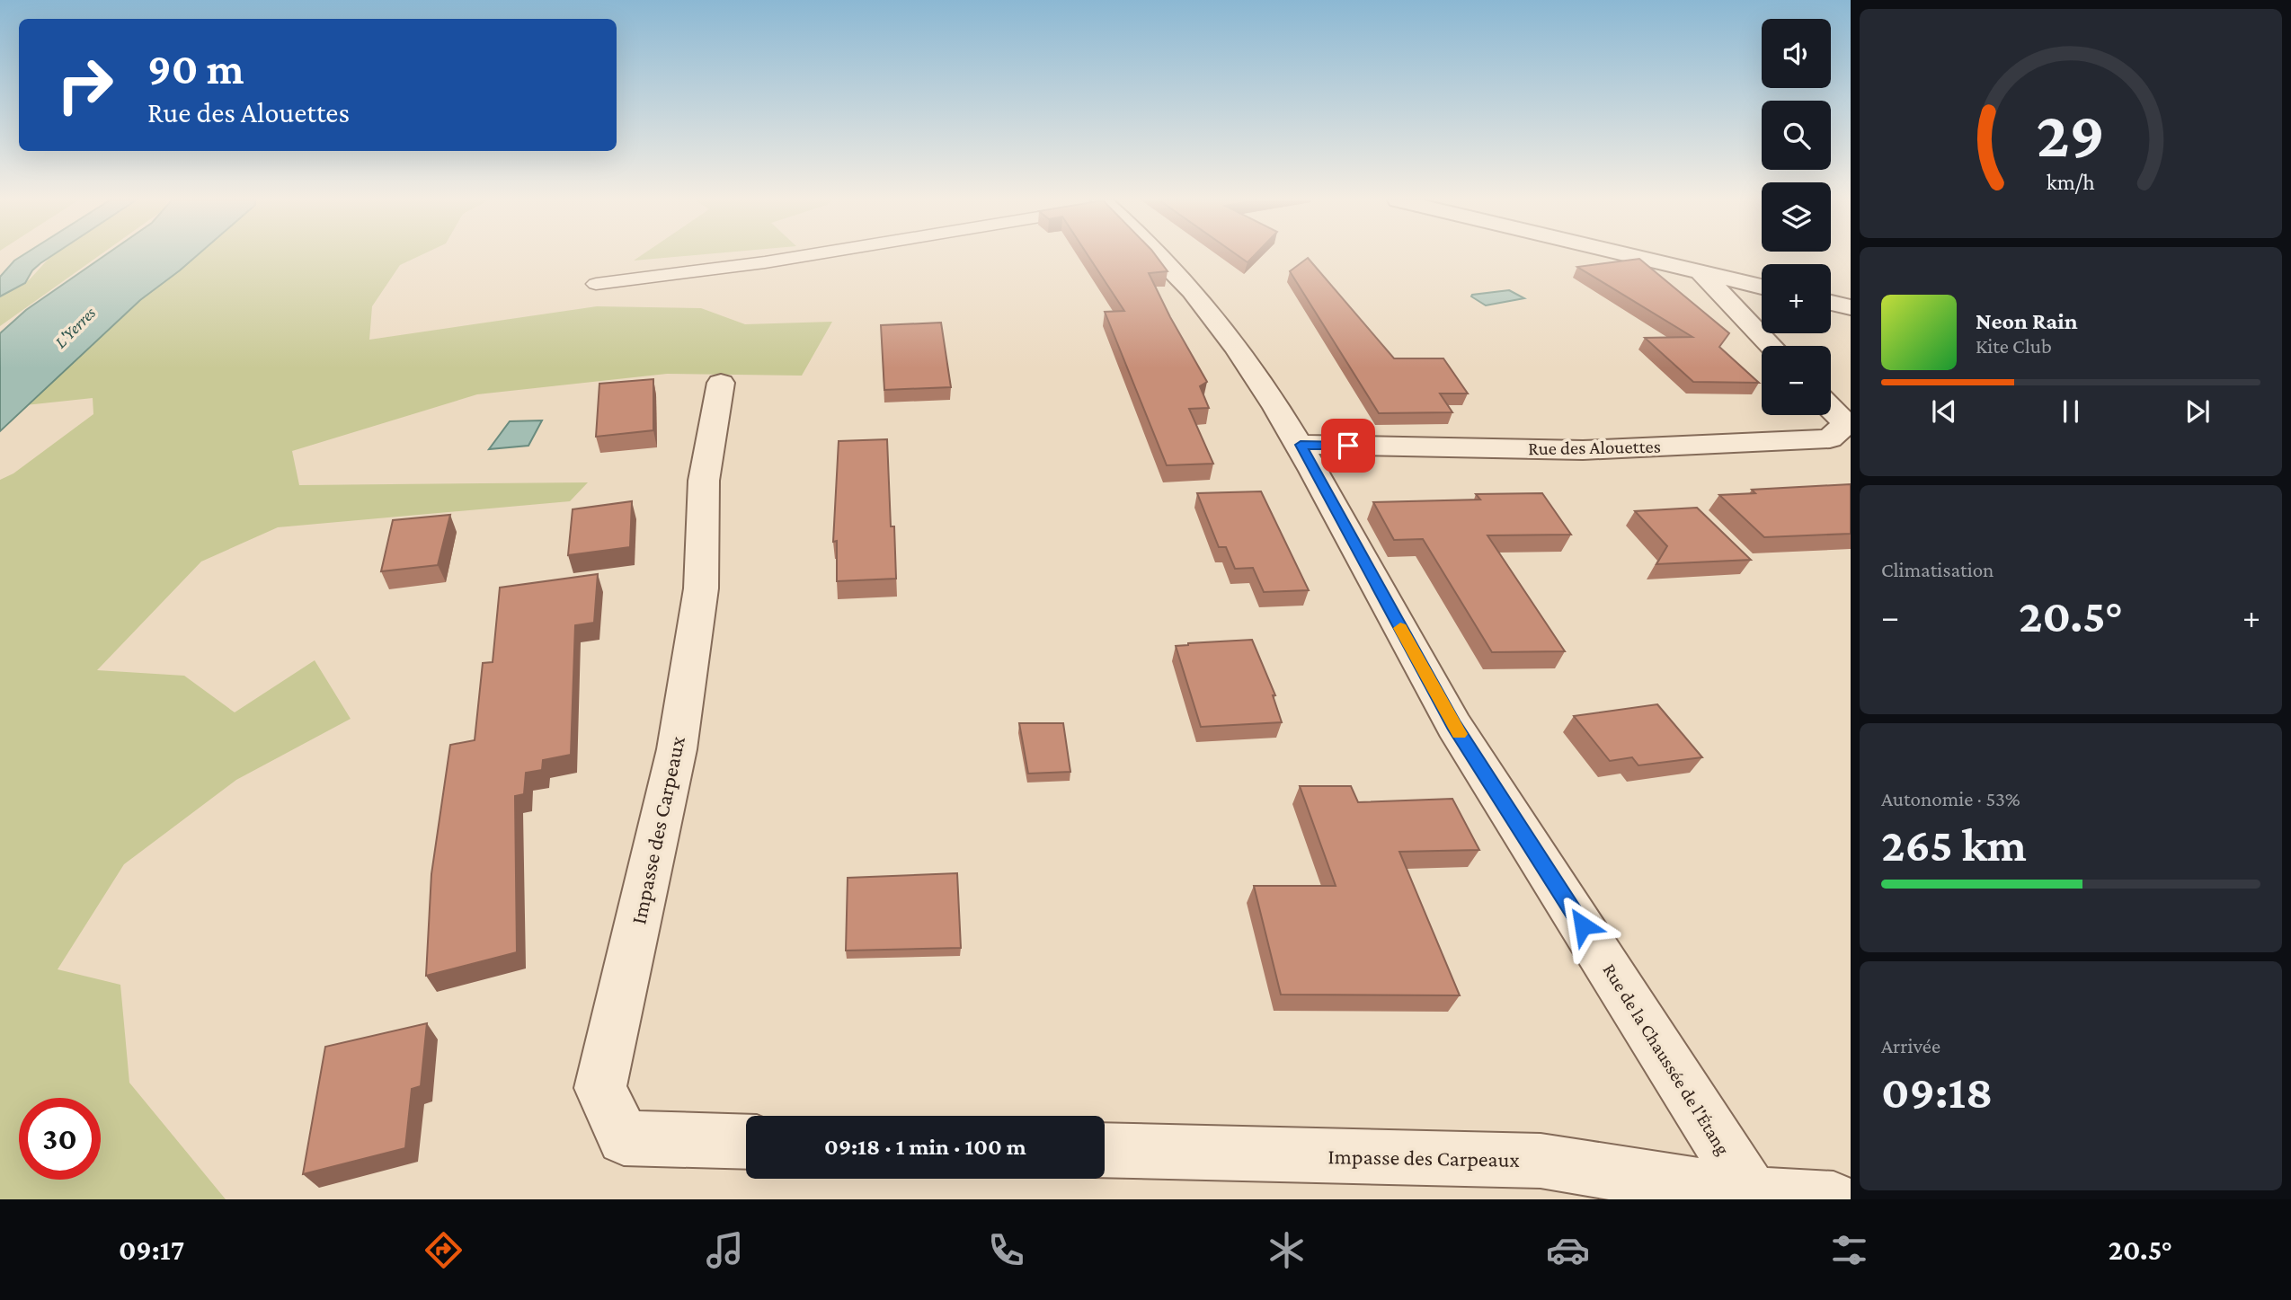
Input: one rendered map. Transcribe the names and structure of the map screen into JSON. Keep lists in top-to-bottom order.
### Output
{
  "streets": {
    "street": ["Rue des Alouettes", "Impasse des Carpeaux", "Rue de la Chaussée de l'Étang"]
  },
  "crossings": [
    ["Rue des Alouettes", "Rue de la Chaussée de l'Étang"],
    ["Impasse des Carpeaux", "Rue de la Chaussée de l'Étang"]
  ],
  "water": ["L'Yerres"],
  "page": {
    "map_buttons": ["+", "−"],
    "turn": ["90 m", "Rue des Alouettes"],
    "song": ["Neon Rain", "Kite Club"],
    "tile": [
      "Climatisation",
      ["Autonomie · 53%", "265 km"],
      ["Arrivée", "09:18"]
    ],
    "heat": ["−", "20.5°", "+"],
    "limit": "30",
    "trip": "09:18 · 1 min · 100 m",
    "tabs": ["09:17", "20.5°"],
    "gauge": ["29", "km/h"]
  }
}
